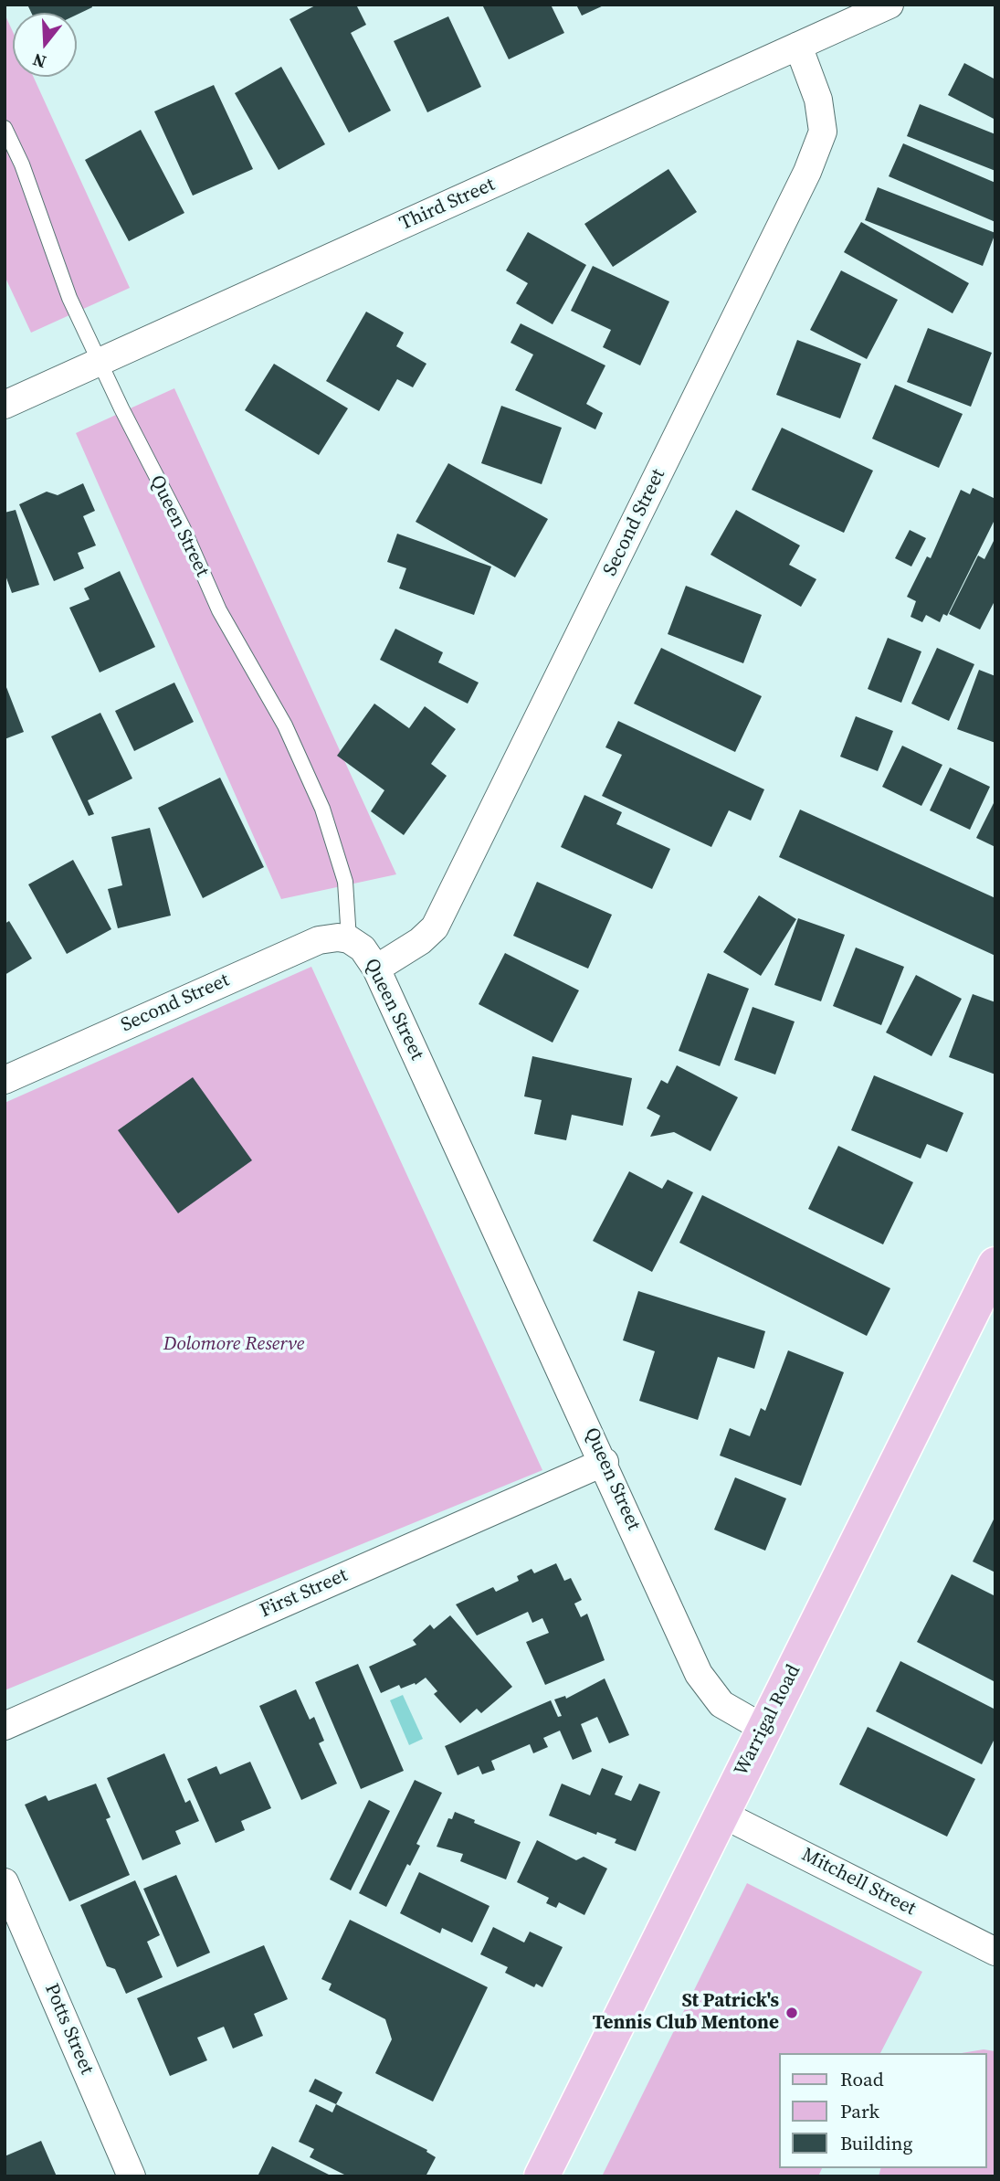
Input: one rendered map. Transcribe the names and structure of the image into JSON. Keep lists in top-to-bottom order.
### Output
{
  "streets": {
    "main road": ["Warrigal Road"],
    "street": [
      "Third Street",
      "Second Street",
      "Queen Street",
      "First Street",
      "Mitchell Street",
      "Potts Street"
    ]
  },
  "crossings": [
    ["Third Street", "Second Street"],
    ["Third Street", "Queen Street"],
    ["Second Street", "Queen Street"],
    ["Queen Street", "First Street"],
    ["Queen Street", "Warrigal Road"],
    ["Warrigal Road", "Mitchell Street"]
  ],
  "parks": ["Dolomore Reserve"],
  "places": ["St Patrick's Tennis Club Mentone"],
  "legend": ["Road", "Park", "Building"],
  "north": "bottom"
}
